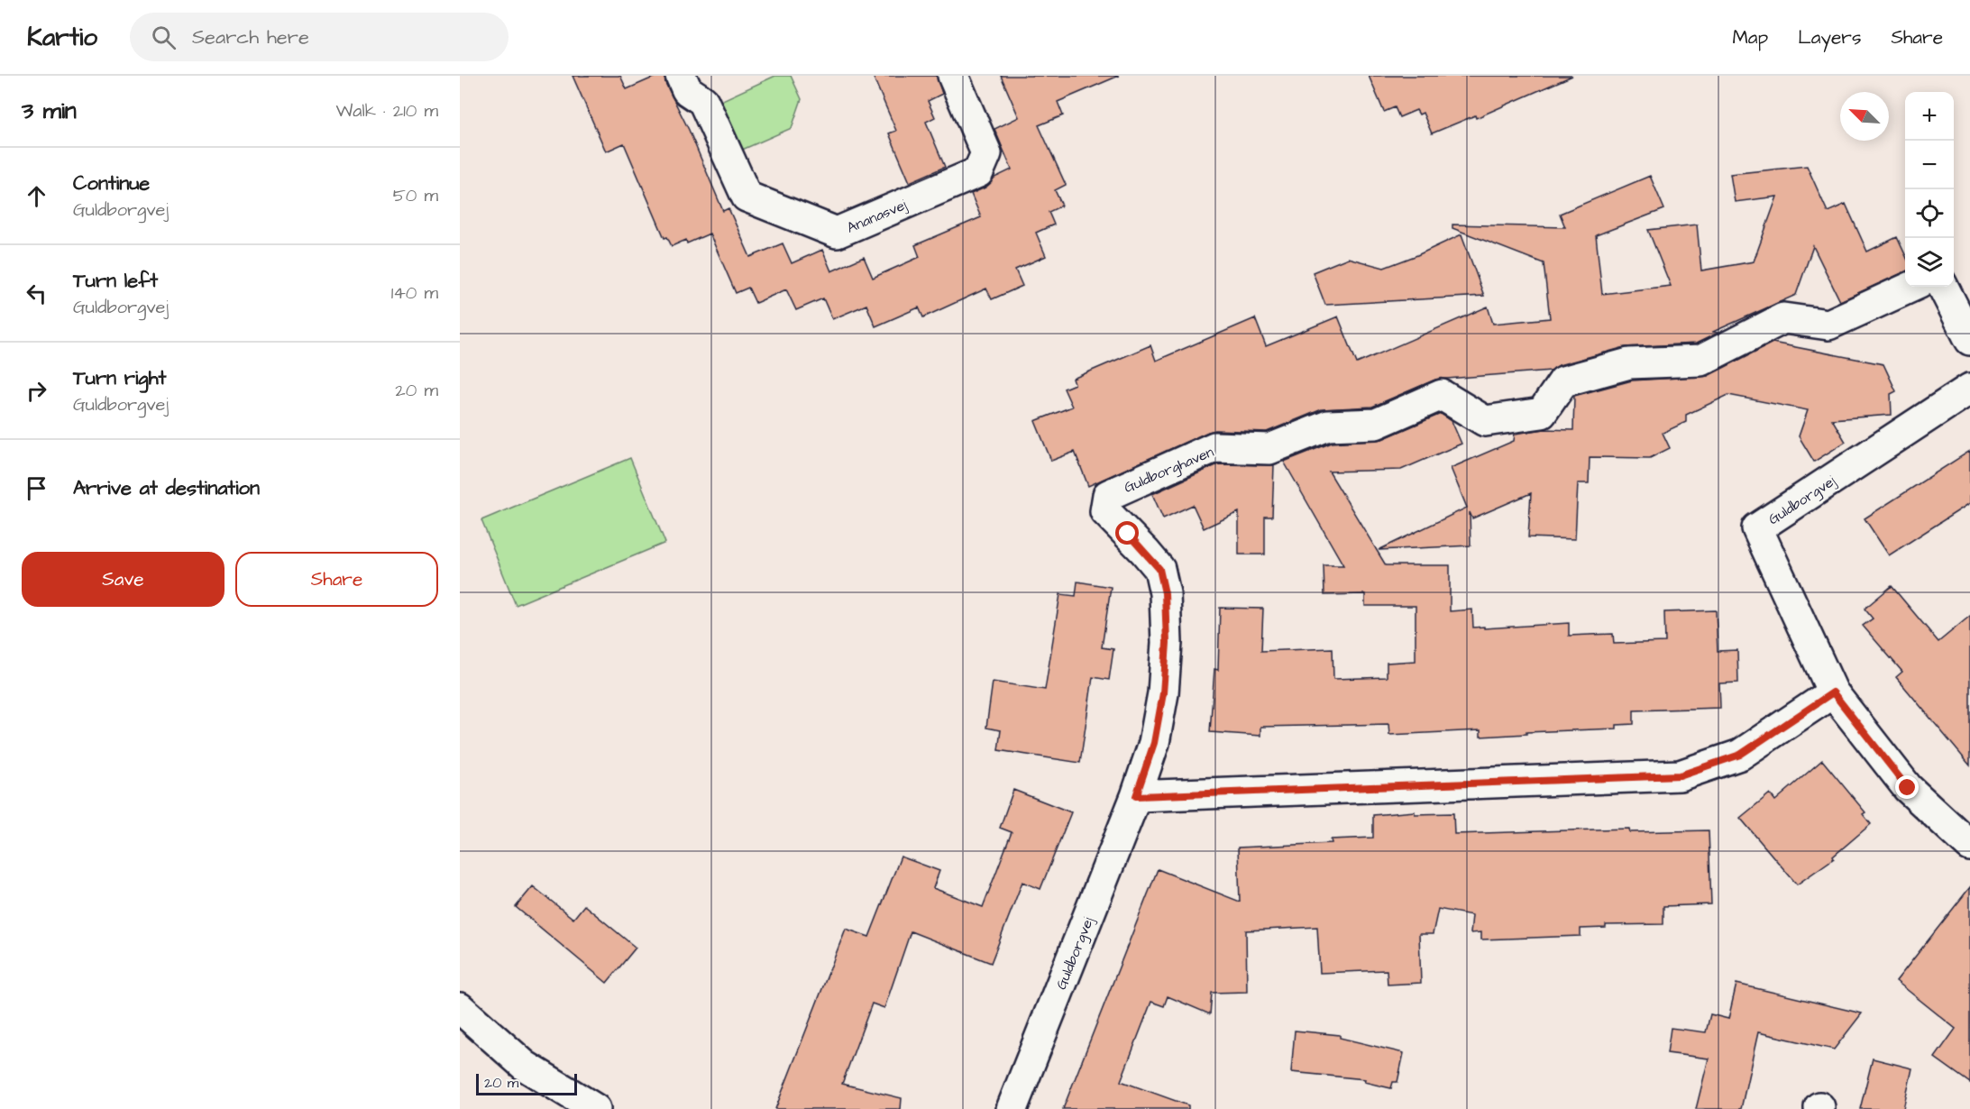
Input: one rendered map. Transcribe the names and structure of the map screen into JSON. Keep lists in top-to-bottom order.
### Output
{
  "streets": {
    "street": ["Ananasvej", "Guldborghaven", "Guldborgvej"]
  },
  "crossings": [
    ["Guldborghaven", "Guldborgvej"]
  ],
  "scale_bar": "20 m",
  "north": "top left",
  "page": {
    "header": "Kartio",
    "search": "Search here",
    "nav": ["Map", "Layers", "Share"],
    "heading": ["3 min", "Walk · 210 m"],
    "map_buttons": ["+", "−"],
    "list": [
      ["Continue", "Guldborgvej", "50 m"],
      ["Turn left", "Guldborgvej", "140 m"],
      ["Turn right", "Guldborgvej", "20 m"],
      "Arrive at destination"
    ],
    "buttons": ["Save", "Share"],
    "scale": "20 m"
  }
}
